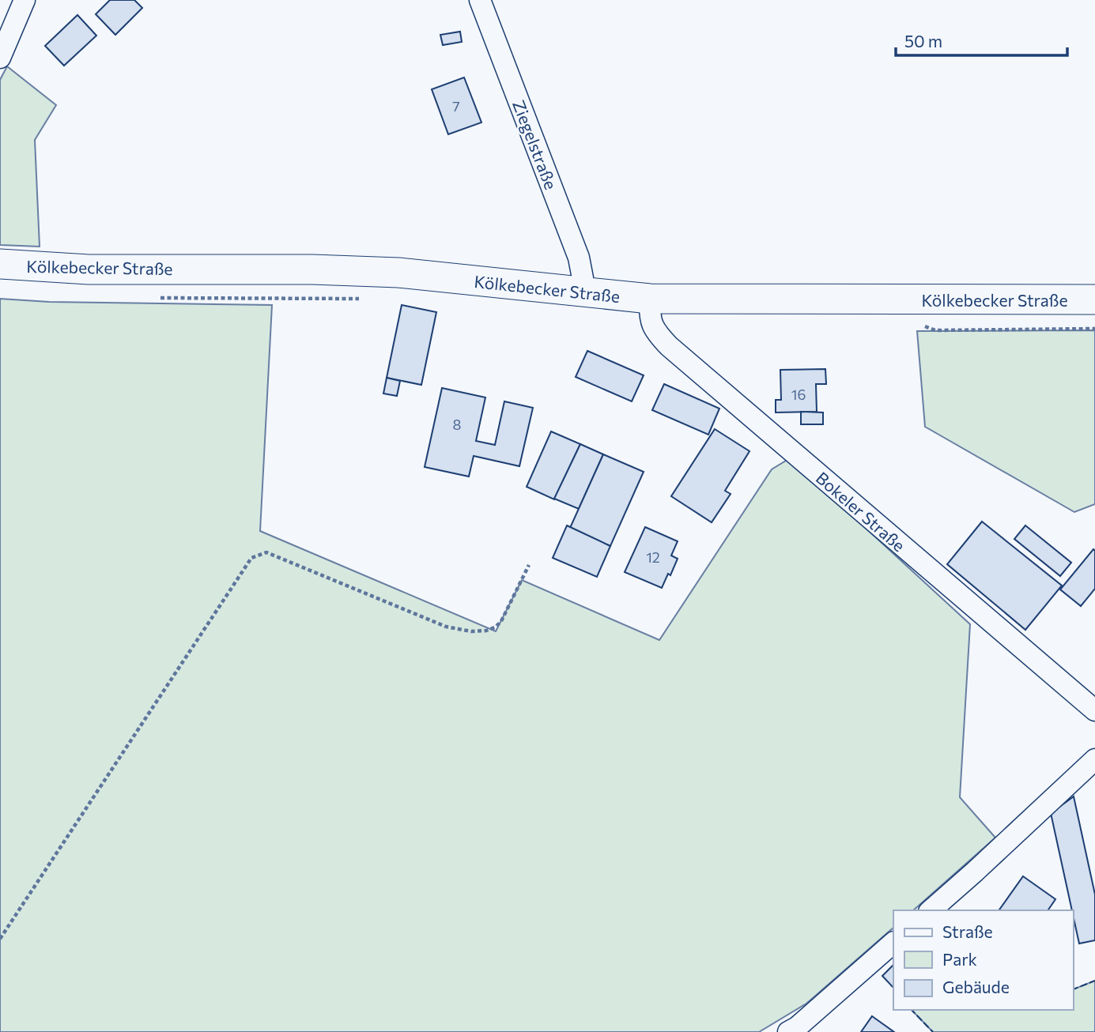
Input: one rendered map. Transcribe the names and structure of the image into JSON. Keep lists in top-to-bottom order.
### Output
{
  "streets": {
    "main road": ["Kölkebecker Straße"],
    "street": ["Ziegelstraße", "Bokeler Straße"]
  },
  "crossings": [
    ["Ziegelstraße", "Kölkebecker Straße"],
    ["Kölkebecker Straße", "Bokeler Straße"]
  ],
  "house_numbers": [
    "7",
    "16",
    "8",
    "12"
  ],
  "legend": ["Straße", "Park", "Gebäude"],
  "scale_bar": "50 m"
}
